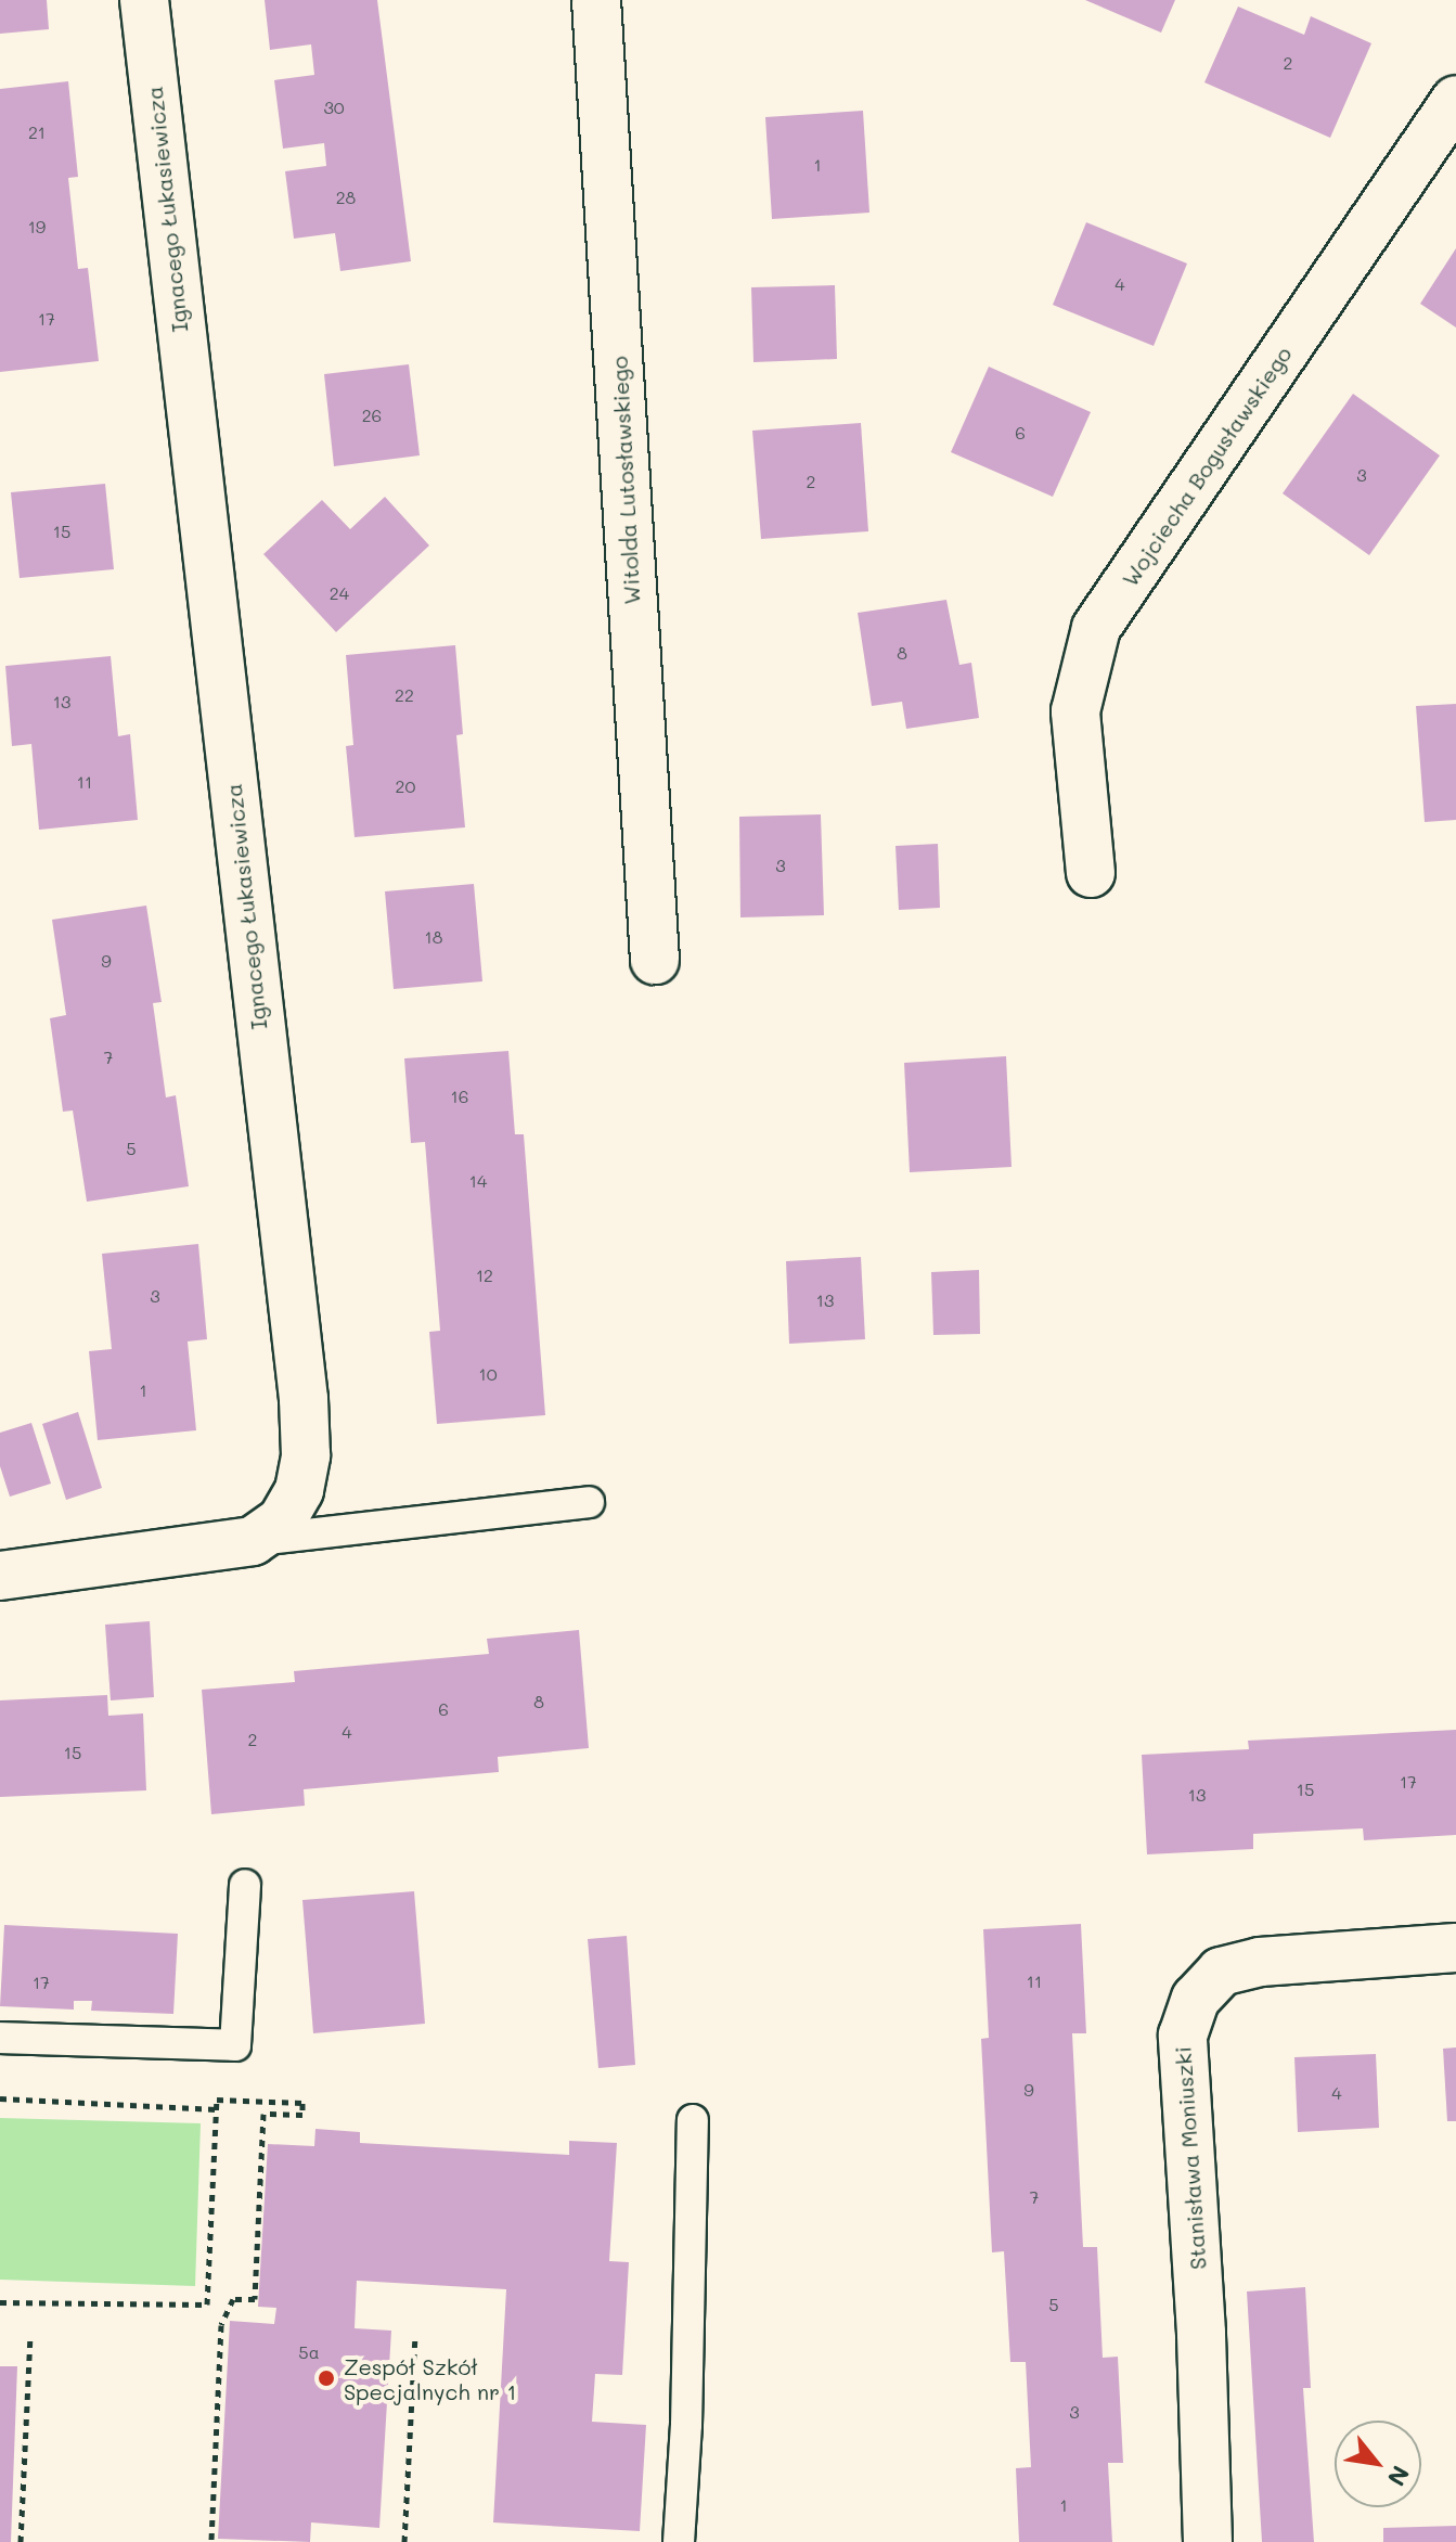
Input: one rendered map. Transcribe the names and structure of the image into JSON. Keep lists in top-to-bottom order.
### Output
{
  "streets": {
    "street": [
      "Ignacego Łukasiewicza",
      "Wojciecha Bogusławskiego",
      "Witolda Lutosławskiego",
      "Stanisława Moniuszki"
    ]
  },
  "places": ["Zespół Szkół Specjalnych nr 1"],
  "house_numbers": [
    "2",
    "30",
    "21",
    "1",
    "28",
    "19",
    "4",
    "17",
    "26",
    "6",
    "3",
    "2",
    "15",
    "24",
    "8",
    "22",
    "13",
    "11",
    "20",
    "3",
    "18",
    "9",
    "7",
    "16",
    "5",
    "14",
    "12",
    "3",
    "13",
    "10",
    "1",
    "8",
    "6",
    "4",
    "2",
    "15",
    "17",
    "15",
    "13",
    "11",
    "17",
    "9",
    "4",
    "7",
    "5",
    "5a",
    "3",
    "1"
  ],
  "north": "bottom right"
}
